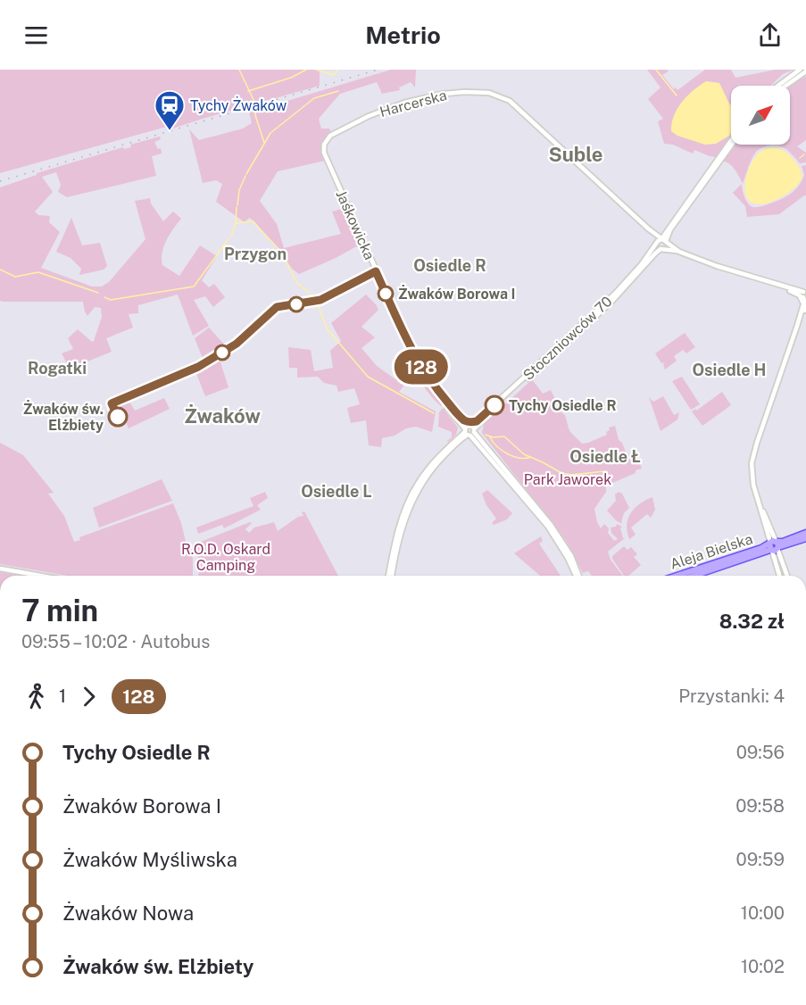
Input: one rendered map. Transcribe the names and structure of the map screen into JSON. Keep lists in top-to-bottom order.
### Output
{
  "streets": {
    "main road": ["Aleja Bielska"],
    "street": ["Harcerska", "Jaśkowicka", "Stoczniowców 70"]
  },
  "crossings": [
    ["Harcerska", "Jaśkowicka"],
    ["Harcerska", "Stoczniowców 70"],
    ["Jaśkowicka", "Stoczniowców 70"]
  ],
  "districts": [
    "Suble",
    "Przygon",
    "Osiedle R",
    "Rogatki",
    "Osiedle H",
    "Żwaków",
    "Osiedle Ł",
    "Osiedle L"
  ],
  "parks": ["Park Jaworek", "R.O.D. Oskard Camping"],
  "places": {
    "station": ["Tychy Żwaków"],
    "other": ["Żwaków Borowa I", "Tychy Osiedle R", "Żwaków św. Elżbiety"]
  },
  "lines": ["bus line 128"],
  "north": "top right",
  "page": {
    "header": "Metrio",
    "on_map": "128",
    "heading": ["7 min", "09:55 – 10:02 · Autobus", "8.32 zł"],
    "legs": ["1", "128", "Przystanki: 4"],
    "list": [
      {
        "name": "Tychy Osiedle R",
        "value": "09:56"
      },
      {
        "name": "Żwaków Borowa I",
        "value": "09:58"
      },
      {
        "name": "Żwaków Myśliwska",
        "value": "09:59"
      },
      {
        "name": "Żwaków Nowa",
        "value": "10:00"
      },
      {
        "name": "Żwaków św. Elżbiety",
        "value": "10:02"
      }
    ]
  }
}
